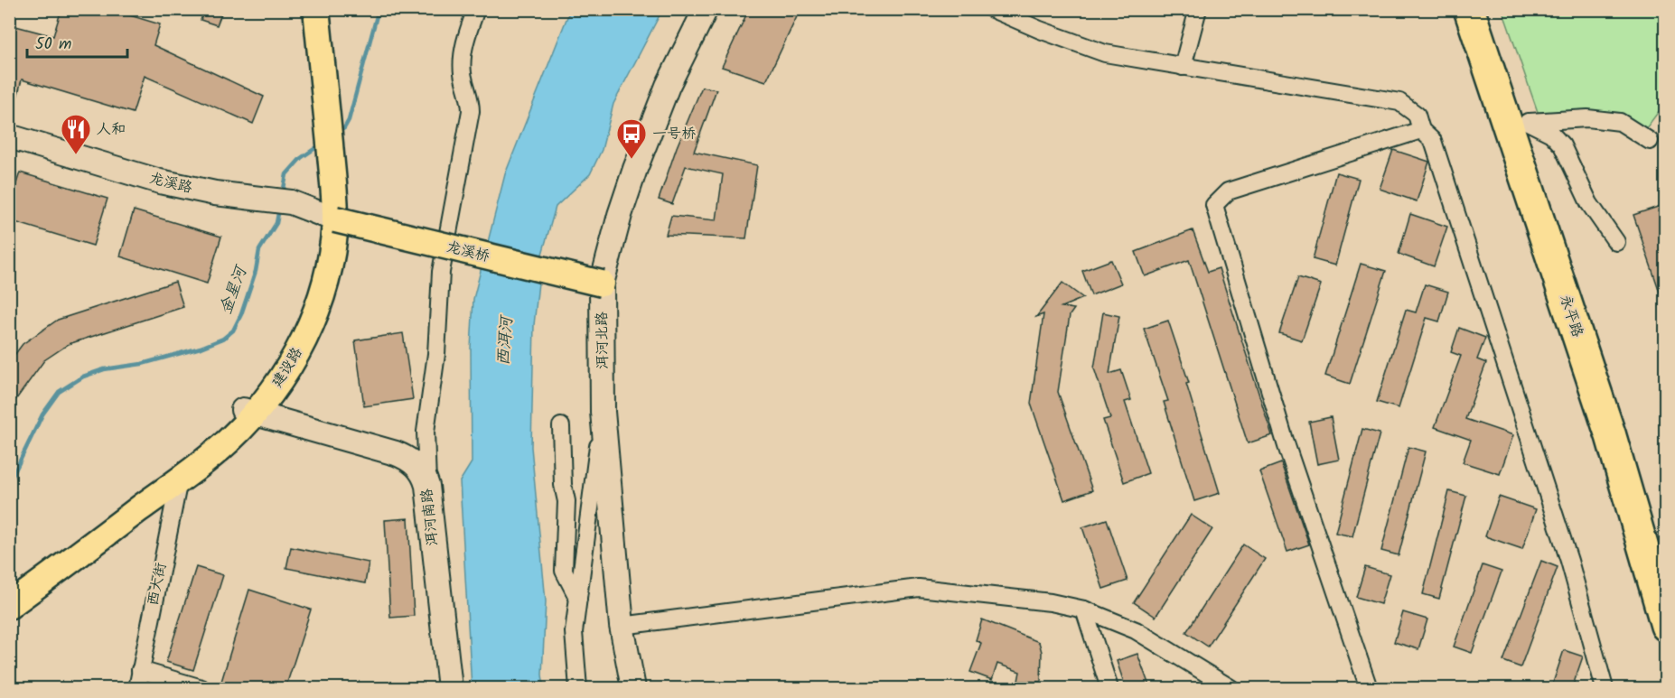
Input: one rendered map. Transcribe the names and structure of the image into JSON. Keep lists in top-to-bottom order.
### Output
{
  "streets": {
    "highway": ["永平路"],
    "main road": ["龙溪桥", "建设路"],
    "street": [
      "龙溪路",
      "洱河北路",
      "洱河南路",
      "西大街"
    ]
  },
  "crossings": [
    ["龙溪路", "龙溪桥"],
    ["龙溪路", "建设路"],
    ["龙溪桥", "洱河北路"],
    ["龙溪桥", "建设路"],
    ["建设路", "洱河南路"],
    ["建设路", "西大街"]
  ],
  "water": ["金星河", "西洱河"],
  "places": {
    "restaurant": ["人和"],
    "bus stop": ["一号桥"]
  },
  "scale_bar": "50 m"
}
